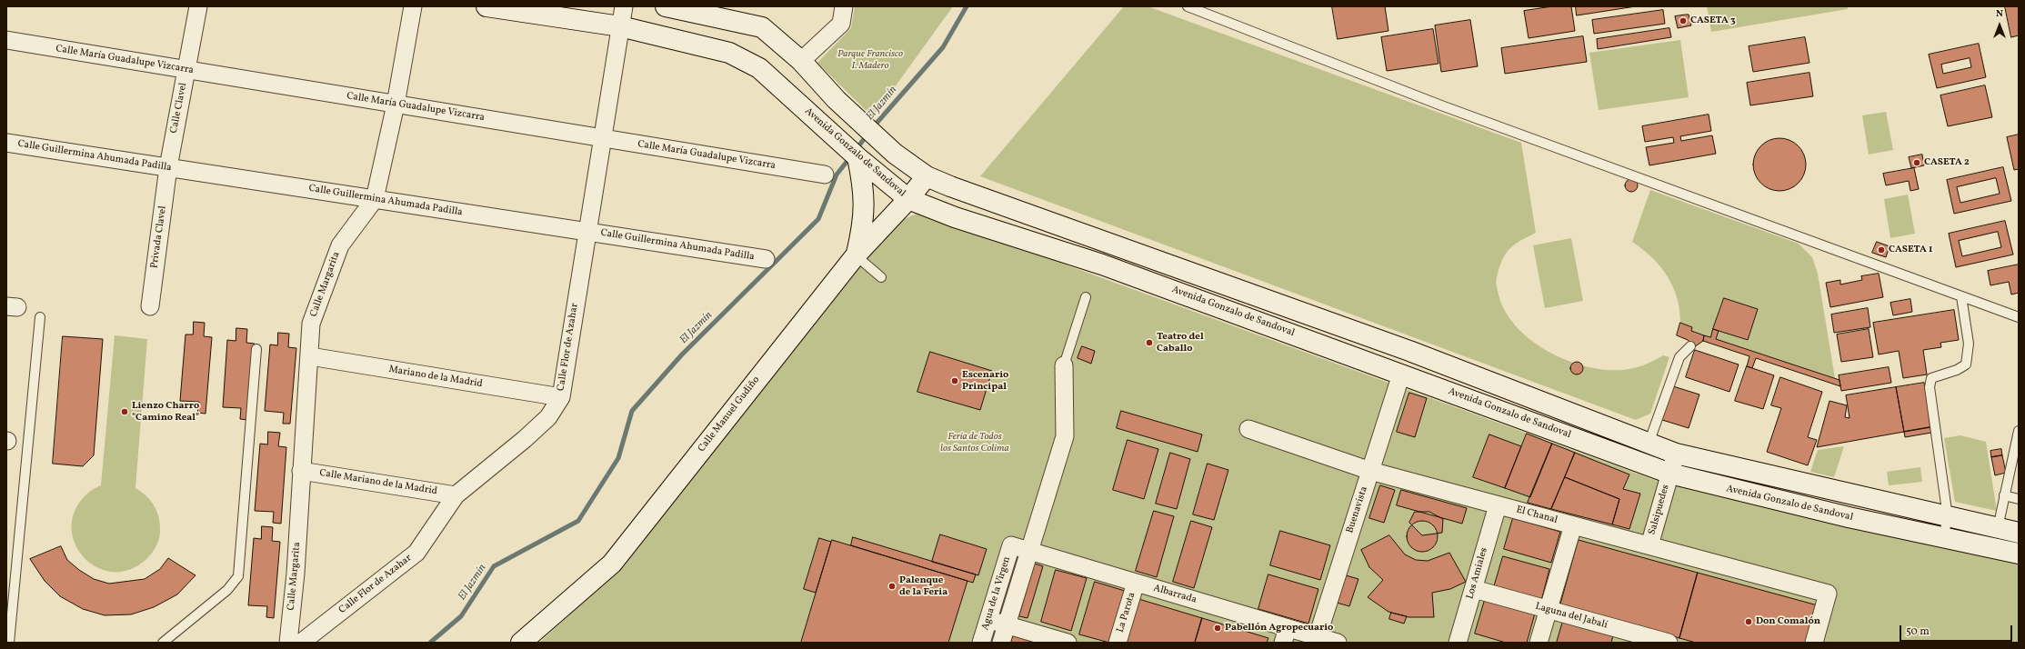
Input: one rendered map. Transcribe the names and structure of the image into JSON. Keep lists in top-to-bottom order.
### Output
{
  "streets": {
    "main road": ["Avenida Gonzalo de Sandoval", "Calle Manuel Gudiño"],
    "street": [
      "Calle María Guadalupe Vizcarra",
      "Calle Clavel",
      "Calle Guillermina Ahumada Padilla",
      "Privada Clavel",
      "Calle Margarita",
      "Calle Flor de Azahar",
      "Mariano de la Madrid",
      "Calle Mariano de la Madrid",
      "Buenavista",
      "Salsipuedes",
      "El Chanal",
      "Los Amiales",
      "Agua de la Virgen",
      "Albarrada",
      "La Parota",
      "Laguna del Jabalí"
    ]
  },
  "crossings": [
    ["Calle María Guadalupe Vizcarra", "Calle Clavel"],
    ["Calle María Guadalupe Vizcarra", "Calle Margarita"],
    ["Calle María Guadalupe Vizcarra", "Calle Flor de Azahar"],
    ["Calle Clavel", "Calle Guillermina Ahumada Padilla"],
    ["Calle Clavel", "Privada Clavel"],
    ["Avenida Gonzalo de Sandoval", "Calle Flor de Azahar"],
    ["Avenida Gonzalo de Sandoval", "Calle Manuel Gudiño"],
    ["Avenida Gonzalo de Sandoval", "Salsipuedes"],
    ["Calle Guillermina Ahumada Padilla", "Privada Clavel"],
    ["Calle Guillermina Ahumada Padilla", "Calle Margarita"],
    ["Calle Guillermina Ahumada Padilla", "Calle Flor de Azahar"],
    ["Calle Margarita", "Mariano de la Madrid"],
    ["Calle Margarita", "Calle Mariano de la Madrid"],
    ["Calle Flor de Azahar", "Mariano de la Madrid"],
    ["Calle Flor de Azahar", "Calle Mariano de la Madrid"],
    ["Buenavista", "El Chanal"],
    ["Buenavista", "Albarrada"],
    ["Salsipuedes", "El Chanal"],
    ["El Chanal", "Los Amiales"],
    ["Los Amiales", "Laguna del Jabalí"],
    ["Agua de la Virgen", "Albarrada"],
    ["Albarrada", "La Parota"]
  ],
  "water": ["El Jazmín"],
  "parks": ["Parque Francisco I. Madero", "Feria de Todos los Santos Colima"],
  "places": [
    "CASETA 3",
    "CASETA 2",
    "CASETA 1",
    "Teatro del Caballo",
    "Escenario Principal",
    "Lienzo Charro \"Camino Real\"",
    "Palenque de la Feria",
    "Don Comalón",
    "Pabellón Agropecuario"
  ],
  "scale_bar": "50 m",
  "north": "top"
}
